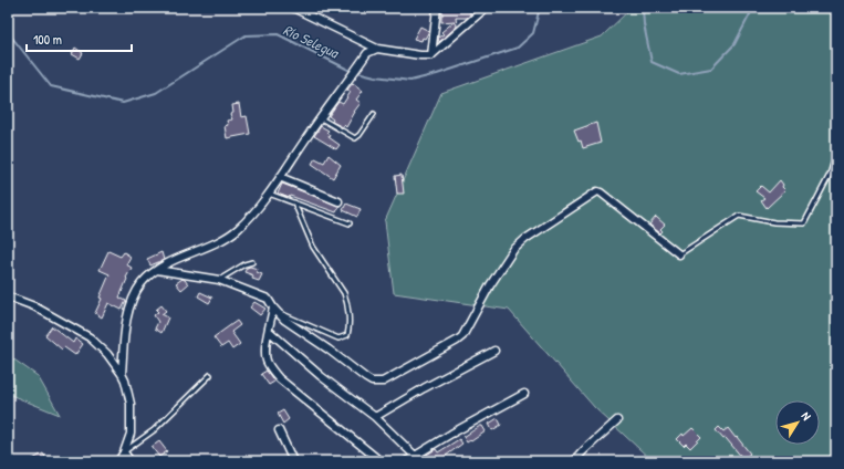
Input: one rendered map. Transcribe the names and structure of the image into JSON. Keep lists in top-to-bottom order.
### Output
{
  "water": ["Río Selegua"],
  "scale_bar": "100 m",
  "north": "top right"
}
